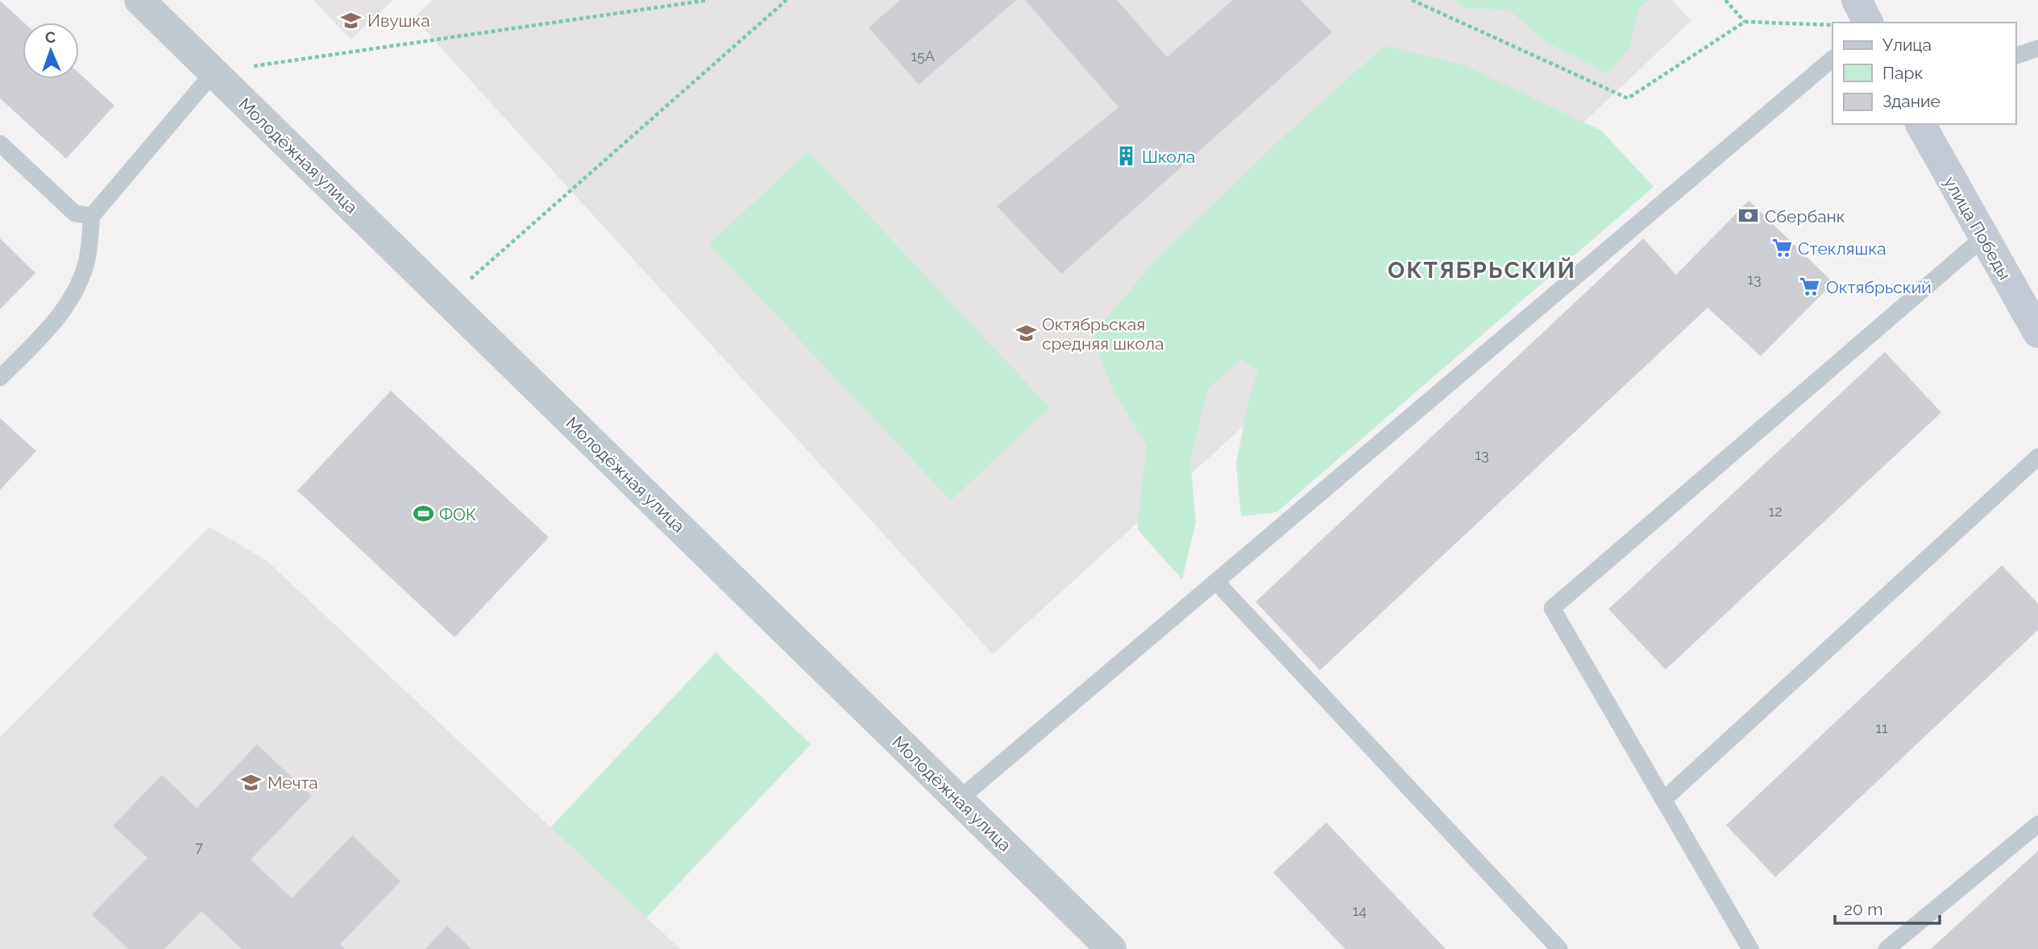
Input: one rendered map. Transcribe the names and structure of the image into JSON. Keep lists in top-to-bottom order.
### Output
{
  "streets": {
    "street": ["Молодёжная улица", "улица Победы"]
  },
  "districts": ["ОКТЯБРЬСКИЙ"],
  "places": {
    "school or university": ["Ивушка", "Октябрьская средняя школа", "Мечта"],
    "building": ["Школа"],
    "bank": ["Сбербанк"],
    "supermarket": ["Стекляшка", "Октябрьский"],
    "sports": ["ФОК"]
  },
  "house_numbers": [
    "15А",
    "13",
    "13",
    "12",
    "11",
    "7",
    "14"
  ],
  "legend": ["Улица", "Парк", "Здание"],
  "scale_bar": "20 m",
  "north": "top"
}
